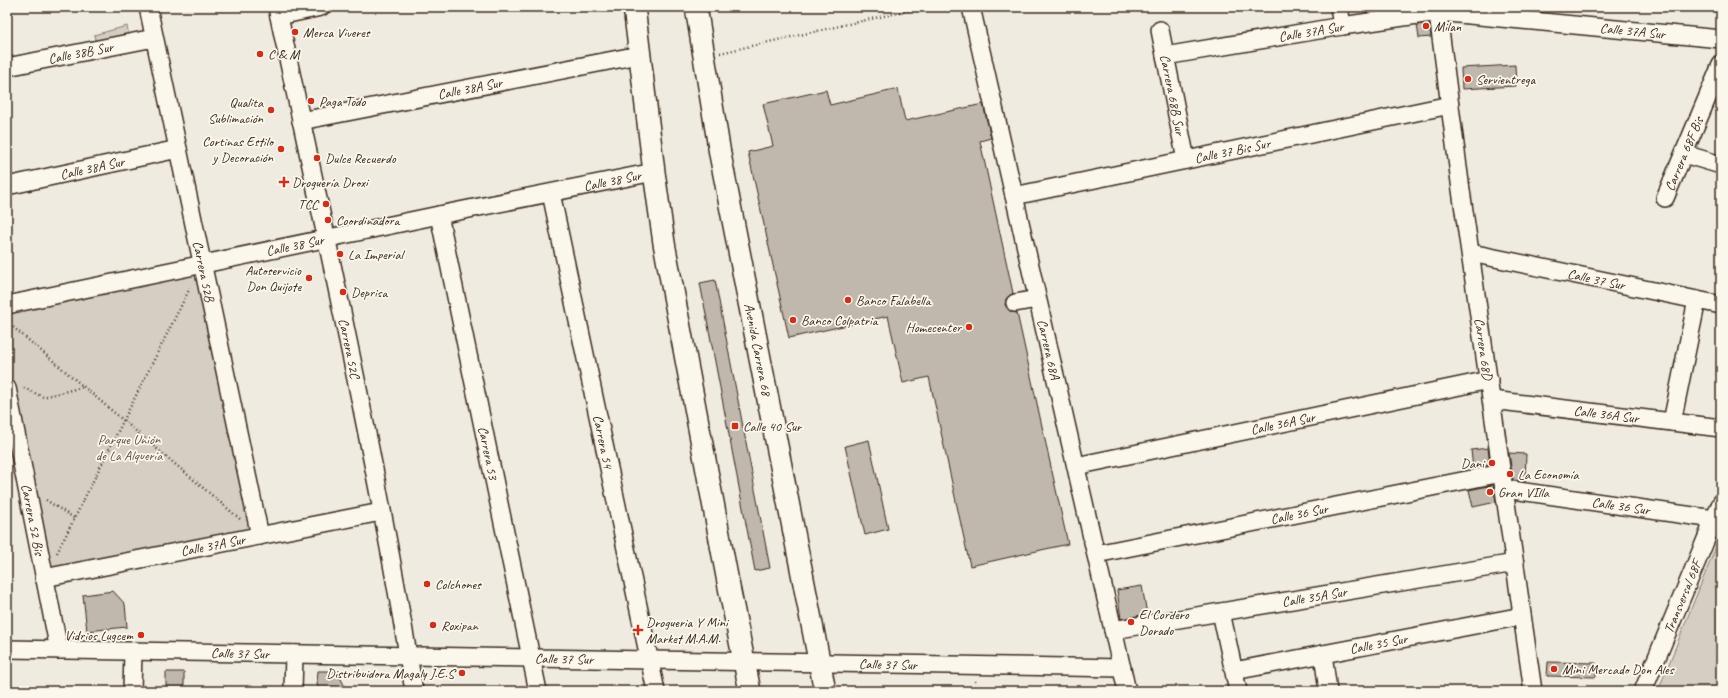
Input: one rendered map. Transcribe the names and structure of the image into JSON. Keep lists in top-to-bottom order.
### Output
{
  "streets": {
    "main road": ["Avenida Carrera 68"],
    "street": [
      "Calle 37A Sur",
      "Calle 38B Sur",
      "Calle 38A Sur",
      "Carrera 68B Sur",
      "Calle 37 Bis Sur",
      "Carrera 68F Bis",
      "Calle 38 Sur",
      "Carrera 52B",
      "Calle 37 Sur",
      "Carrera 52C",
      "Carrera 68A",
      "Carrera 68D",
      "Calle 36A Sur",
      "Carrera 54",
      "Carrera 53",
      "Calle 36 Sur",
      "Carrera 52 Bis",
      "Calle 35A Sur",
      "Transversal 68F",
      "Calle 35 Sur"
    ]
  },
  "crossings": [
    ["Calle 37A Sur", "Carrera 68B Sur"],
    ["Calle 37A Sur", "Carrera 52B"],
    ["Calle 37A Sur", "Carrera 52C"],
    ["Calle 37A Sur", "Carrera 68D"],
    ["Calle 37A Sur", "Carrera 52 Bis"],
    ["Calle 38B Sur", "Carrera 52B"],
    ["Calle 38A Sur", "Carrera 52B"],
    ["Calle 38A Sur", "Carrera 52C"],
    ["Carrera 68B Sur", "Calle 37 Bis Sur"],
    ["Calle 37 Bis Sur", "Carrera 68A"],
    ["Calle 37 Bis Sur", "Carrera 68D"],
    ["Calle 38 Sur", "Carrera 52B"],
    ["Calle 38 Sur", "Carrera 52C"],
    ["Calle 38 Sur", "Carrera 54"],
    ["Calle 38 Sur", "Carrera 53"],
    ["Calle 37 Sur", "Carrera 52C"],
    ["Calle 37 Sur", "Avenida Carrera 68"],
    ["Calle 37 Sur", "Carrera 68A"],
    ["Calle 37 Sur", "Carrera 68D"],
    ["Calle 37 Sur", "Carrera 54"],
    ["Calle 37 Sur", "Carrera 53"],
    ["Calle 37 Sur", "Carrera 52 Bis"],
    ["Carrera 68A", "Calle 36A Sur"],
    ["Carrera 68A", "Calle 36 Sur"],
    ["Carrera 68A", "Calle 35A Sur"],
    ["Carrera 68D", "Calle 36A Sur"],
    ["Carrera 68D", "Calle 36 Sur"],
    ["Carrera 68D", "Calle 35A Sur"],
    ["Carrera 68D", "Calle 35 Sur"],
    ["Calle 36 Sur", "Transversal 68F"]
  ],
  "parks": ["Parque Unión de La Alquería"],
  "places": {
    "other": [
      "Milan",
      "Merca Viveres",
      "C & M",
      "Servientrega",
      "Paga Todo",
      "Qualita Sublimación",
      "Cortinas Estilo y Decoración",
      "Dulce Recuerdo",
      "TCC",
      "Coordinadora",
      "La Imperial",
      "Autoservicio Don Quijote",
      "Deprisa",
      "Banco Falabella",
      "Banco Colpatria",
      "Homecenter",
      "Dani",
      "La Economía",
      "Gran VIlla",
      "Colchones",
      "El Cordero Dorado",
      "Roxipan",
      "Vidrios Lugcem",
      "Mini Mercado Don Ales",
      "Distribuidora Magaly J.E.S"
    ],
    "health": ["Droguería Droxi", "Drogueria Y Mini Market M.A.M."],
    "transit": ["Calle 40 Sur"]
  }
}
